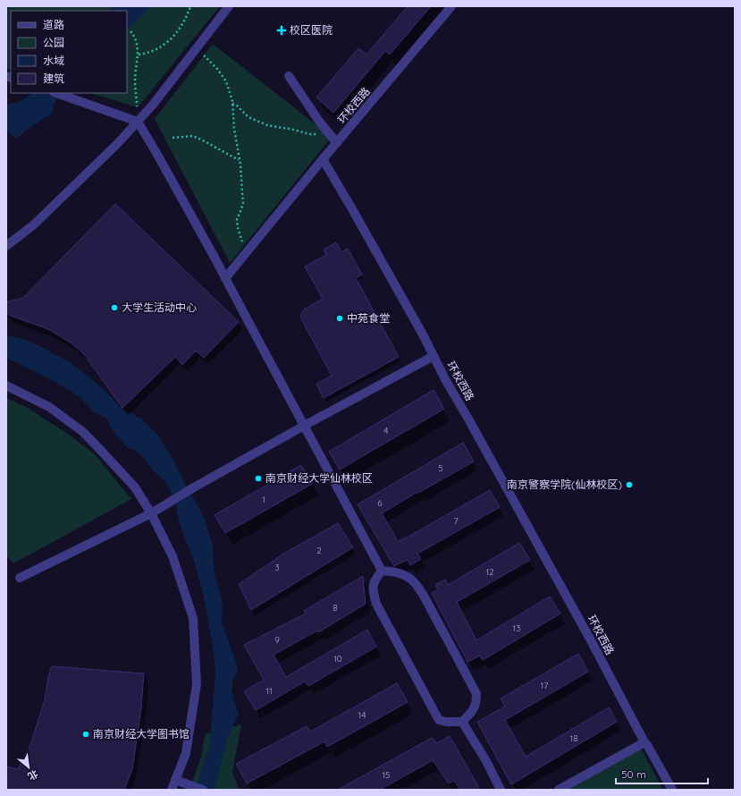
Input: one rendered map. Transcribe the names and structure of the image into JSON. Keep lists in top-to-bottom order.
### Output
{
  "streets": {
    "street": ["环校西路"]
  },
  "places": {
    "health": ["校区医院"],
    "other": [
      "大学生活动中心",
      "中苑食堂",
      "南京财经大学仙林校区",
      "南京警察学院(仙林校区)",
      "南京财经大学图书馆"
    ]
  },
  "house_numbers": [
    "4",
    "5",
    "1",
    "6",
    "7",
    "2",
    "3",
    "12",
    "8",
    "13",
    "9",
    "10",
    "17",
    "11",
    "14",
    "18",
    "15"
  ],
  "legend": [
    "道路",
    "公园",
    "水域",
    "建筑"
  ],
  "scale_bar": "50 m",
  "north": "bottom right"
}
